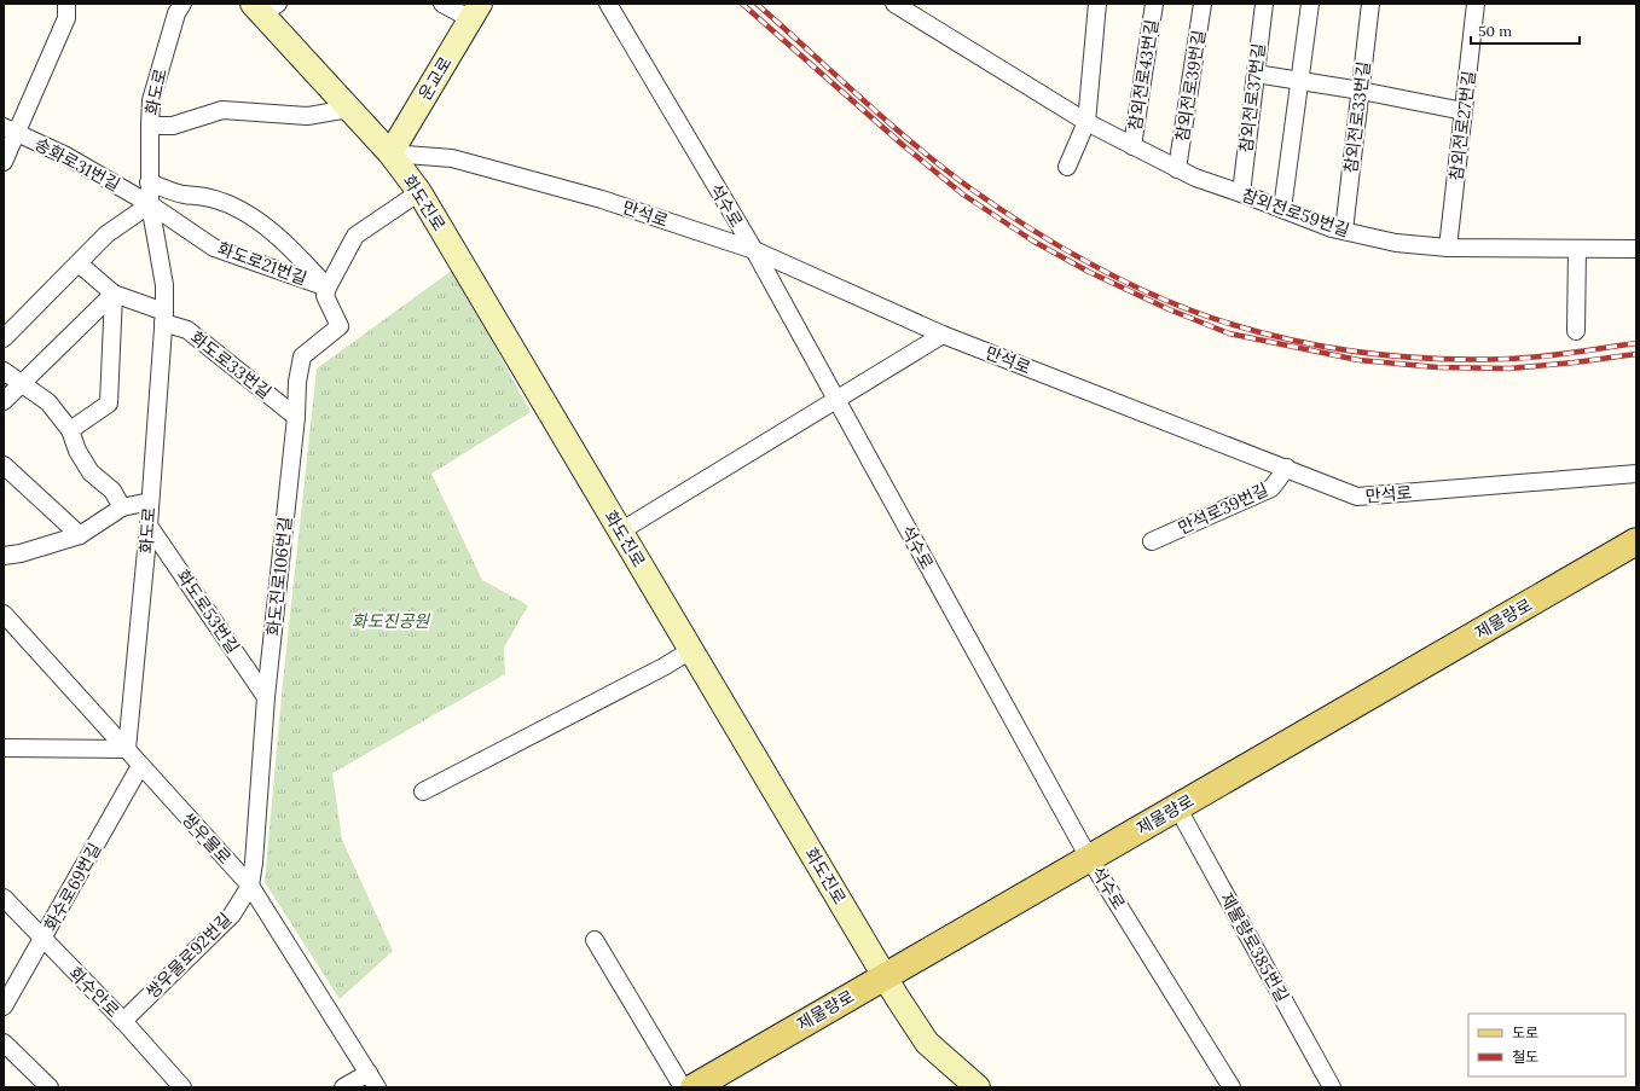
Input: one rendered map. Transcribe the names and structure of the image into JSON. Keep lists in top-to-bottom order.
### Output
{
  "streets": {
    "main road": ["제물량로"],
    "street": [
      "참외전로43번길",
      "운교로",
      "참외전로39번길",
      "화도로",
      "참외전로37번길",
      "참외전로33번길",
      "참외전로27번길",
      "송화로31번길",
      "화도진로",
      "석수로",
      "참외전로59번길",
      "만석로",
      "화도로21번길",
      "화도로33번길",
      "만석로39번길",
      "화도진로106번길",
      "화도로53번길",
      "쌍우물로",
      "화수로69번길",
      "제물량로385번길",
      "쌍우물로92번길",
      "화수안로"
    ]
  },
  "crossings": [
    ["참외전로43번길", "참외전로59번길"],
    ["운교로", "화도진로"],
    ["운교로", "만석로"],
    ["참외전로39번길", "참외전로59번길"],
    ["화도로", "송화로31번길"],
    ["화도로", "화도로21번길"],
    ["화도로", "화도로33번길"],
    ["화도로", "화도로53번길"],
    ["화도로", "쌍우물로"],
    ["참외전로37번길", "참외전로59번길"],
    ["참외전로33번길", "참외전로59번길"],
    ["참외전로27번길", "참외전로59번길"],
    ["송화로31번길", "화도로21번길"],
    ["화도진로", "만석로"],
    ["화도진로", "제물량로"],
    ["석수로", "만석로"],
    ["석수로", "제물량로"],
    ["만석로", "만석로39번길"],
    ["화도로21번길", "화도진로106번길"],
    ["화도로33번길", "화도진로106번길"],
    ["화도진로106번길", "화도로53번길"],
    ["화도진로106번길", "쌍우물로"],
    ["화도진로106번길", "쌍우물로92번길"],
    ["제물량로", "제물량로385번길"],
    ["쌍우물로", "화수로69번길"],
    ["쌍우물로", "쌍우물로92번길"],
    ["화수로69번길", "화수안로"],
    ["쌍우물로92번길", "화수안로"]
  ],
  "parks": ["화도진공원"],
  "legend": ["도로", "철도"],
  "scale_bar": "50 m"
}
